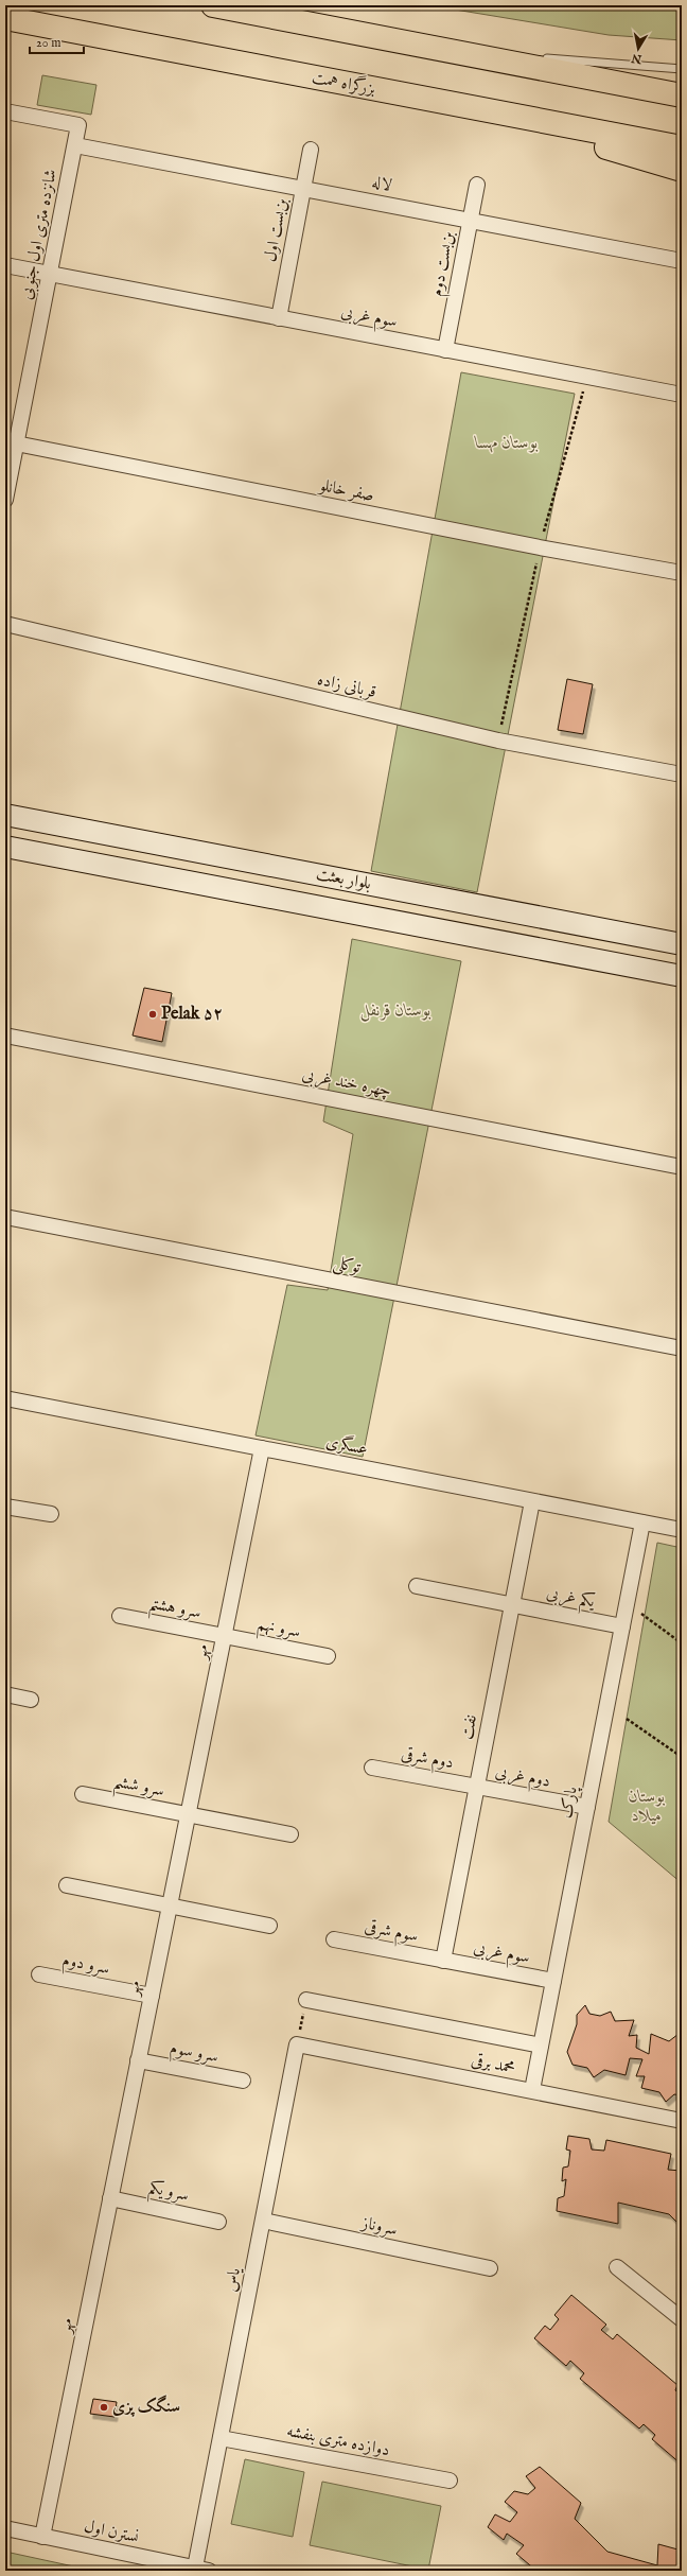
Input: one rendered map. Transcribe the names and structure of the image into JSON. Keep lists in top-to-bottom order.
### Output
{
  "streets": {
    "highway": ["بزرگراه همت"],
    "street": [
      "لاله",
      "بن‌بست اول",
      "شانزده متری اول جنوبی",
      "بن‌بست دوم",
      "سوم غربی",
      "صفر خانلو",
      "قربانی زاده",
      "بلوار بعثت",
      "چهره خند غربی",
      "توکلی",
      "عسگری",
      "یکم غربی",
      "سرو هشتم",
      "سرو نهم",
      "مهر",
      "نفت",
      "دوم شرقی",
      "دوم غربی",
      "سرو ششم",
      "پارک",
      "سوم شرقی",
      "سرو دوم",
      "سرو سوم",
      "محمد برقی",
      "سرو یکم",
      "سروناز",
      "یاس",
      "دوازده متری بنفشه",
      "نسترن اول"
    ]
  },
  "crossings": [
    ["لاله", "بن‌بست اول"],
    ["لاله", "شانزده متری اول جنوبی"],
    ["لاله", "بن‌بست دوم"],
    ["بن‌بست اول", "سوم غربی"],
    ["شانزده متری اول جنوبی", "سوم غربی"],
    ["شانزده متری اول جنوبی", "صفر خانلو"],
    ["بن‌بست دوم", "سوم غربی"],
    ["سوم غربی", "نفت"],
    ["سوم غربی", "پارک"],
    ["سوم غربی", "سوم شرقی"],
    ["عسگری", "مهر"],
    ["عسگری", "نفت"],
    ["عسگری", "پارک"],
    ["یکم غربی", "نفت"],
    ["یکم غربی", "پارک"],
    ["سرو هشتم", "سرو نهم"],
    ["سرو هشتم", "مهر"],
    ["سرو نهم", "مهر"],
    ["مهر", "سرو ششم"],
    ["مهر", "سرو دوم"],
    ["مهر", "سرو سوم"],
    ["مهر", "سرو یکم"],
    ["مهر", "نسترن اول"],
    ["نفت", "دوم شرقی"],
    ["نفت", "دوم غربی"],
    ["نفت", "سوم شرقی"],
    ["دوم شرقی", "دوم غربی"],
    ["دوم غربی", "پارک"],
    ["پارک", "محمد برقی"],
    ["محمد برقی", "یاس"],
    ["سروناز", "یاس"],
    ["یاس", "دوازده متری بنفشه"],
    ["یاس", "نسترن اول"]
  ],
  "parks": ["بوستان مهسا", "بوستان قرنفل", "بوستان میلاد"],
  "places": ["Pelak ۵۲", "سنگک پزی"],
  "scale_bar": "20 m",
  "north": "bottom"
}
